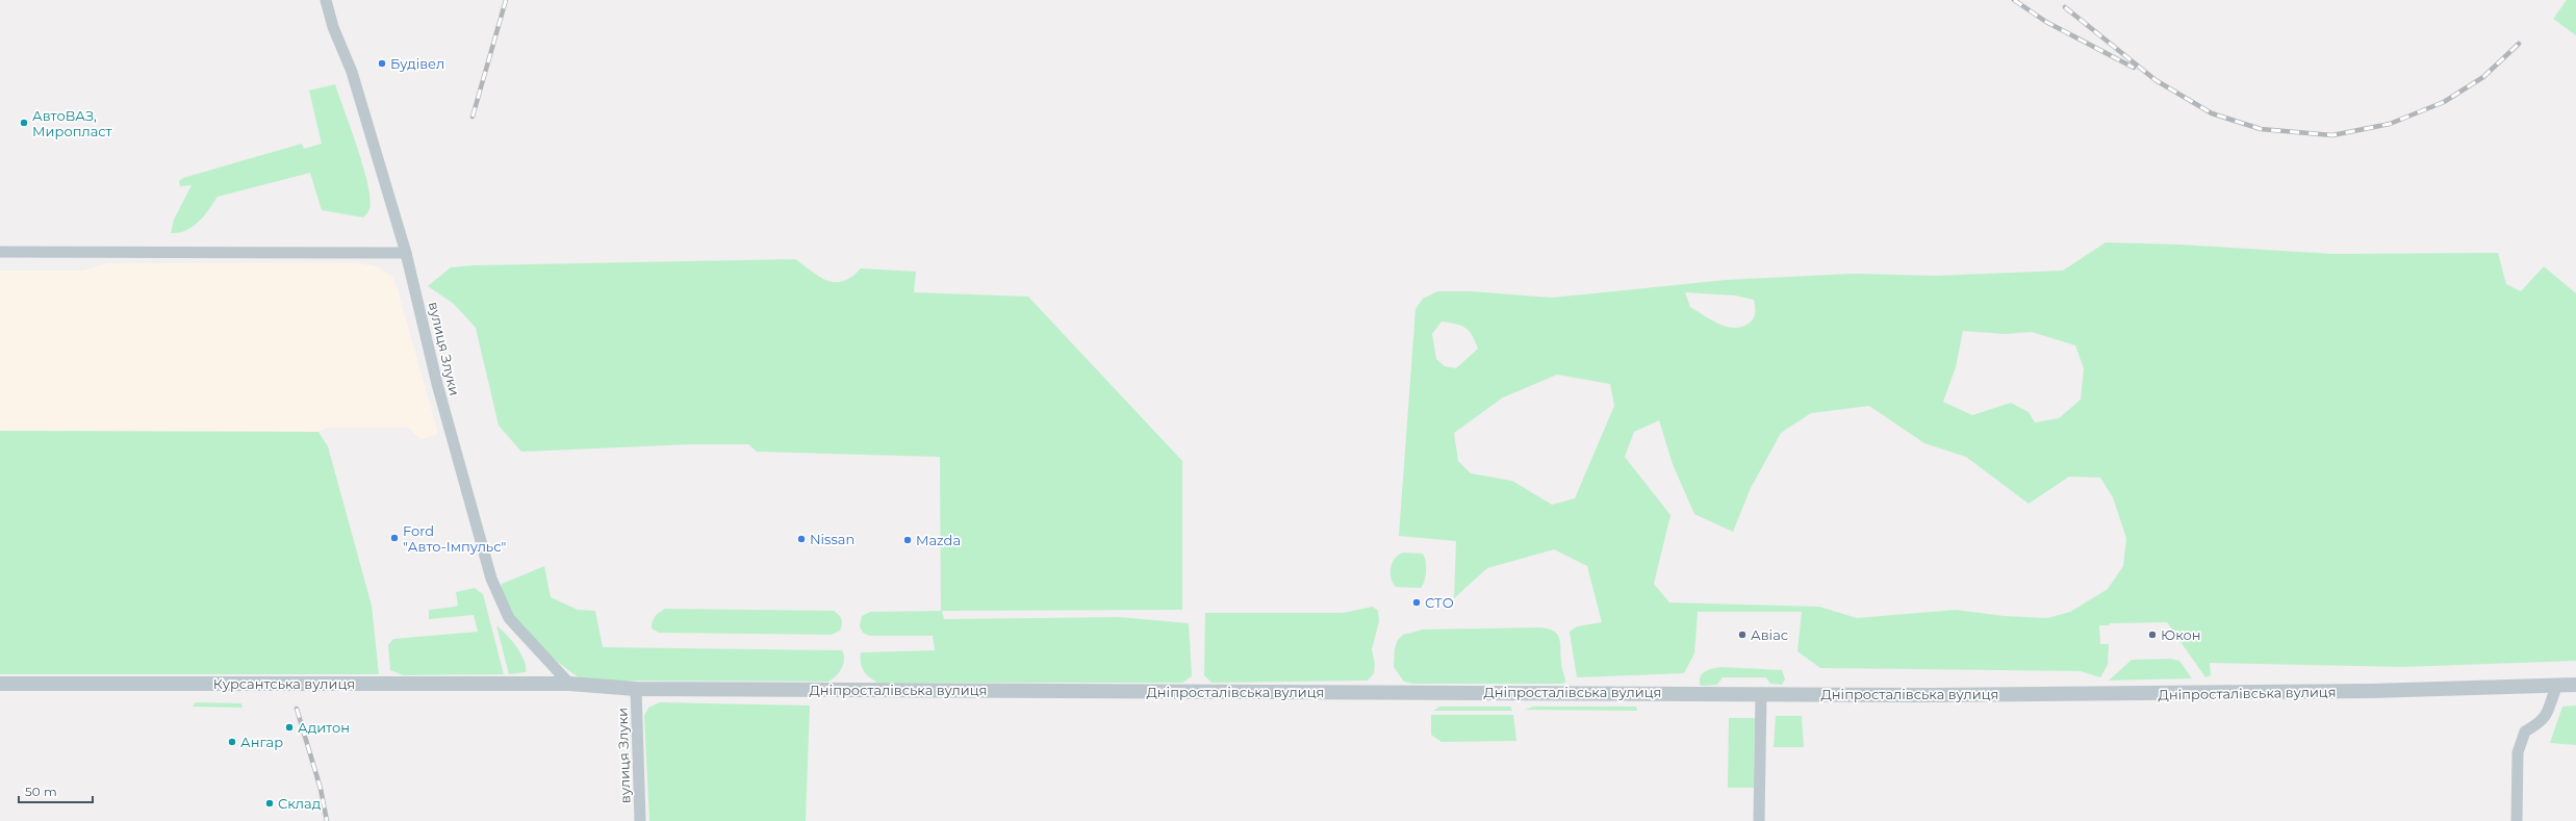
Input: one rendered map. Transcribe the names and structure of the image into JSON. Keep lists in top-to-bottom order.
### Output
{
  "streets": {
    "street": ["вулиця Злуки", "Курсантська вулиця", "Дніпросталівська вулиця"]
  },
  "crossings": [
    ["вулиця Злуки", "Курсантська вулиця"],
    ["вулиця Злуки", "Дніпросталівська вулиця"],
    ["Курсантська вулиця", "Дніпросталівська вулиця"]
  ],
  "places": [
    "Будівел",
    "АвтоВАЗ, Миропласт",
    "Ford \"Авто-Імпульс\"",
    "Nissan",
    "Mazda",
    "СТО",
    "Авіас",
    "Юкон",
    "Адитон",
    "Ангар",
    "Склад"
  ],
  "scale_bar": "50 m"
}
